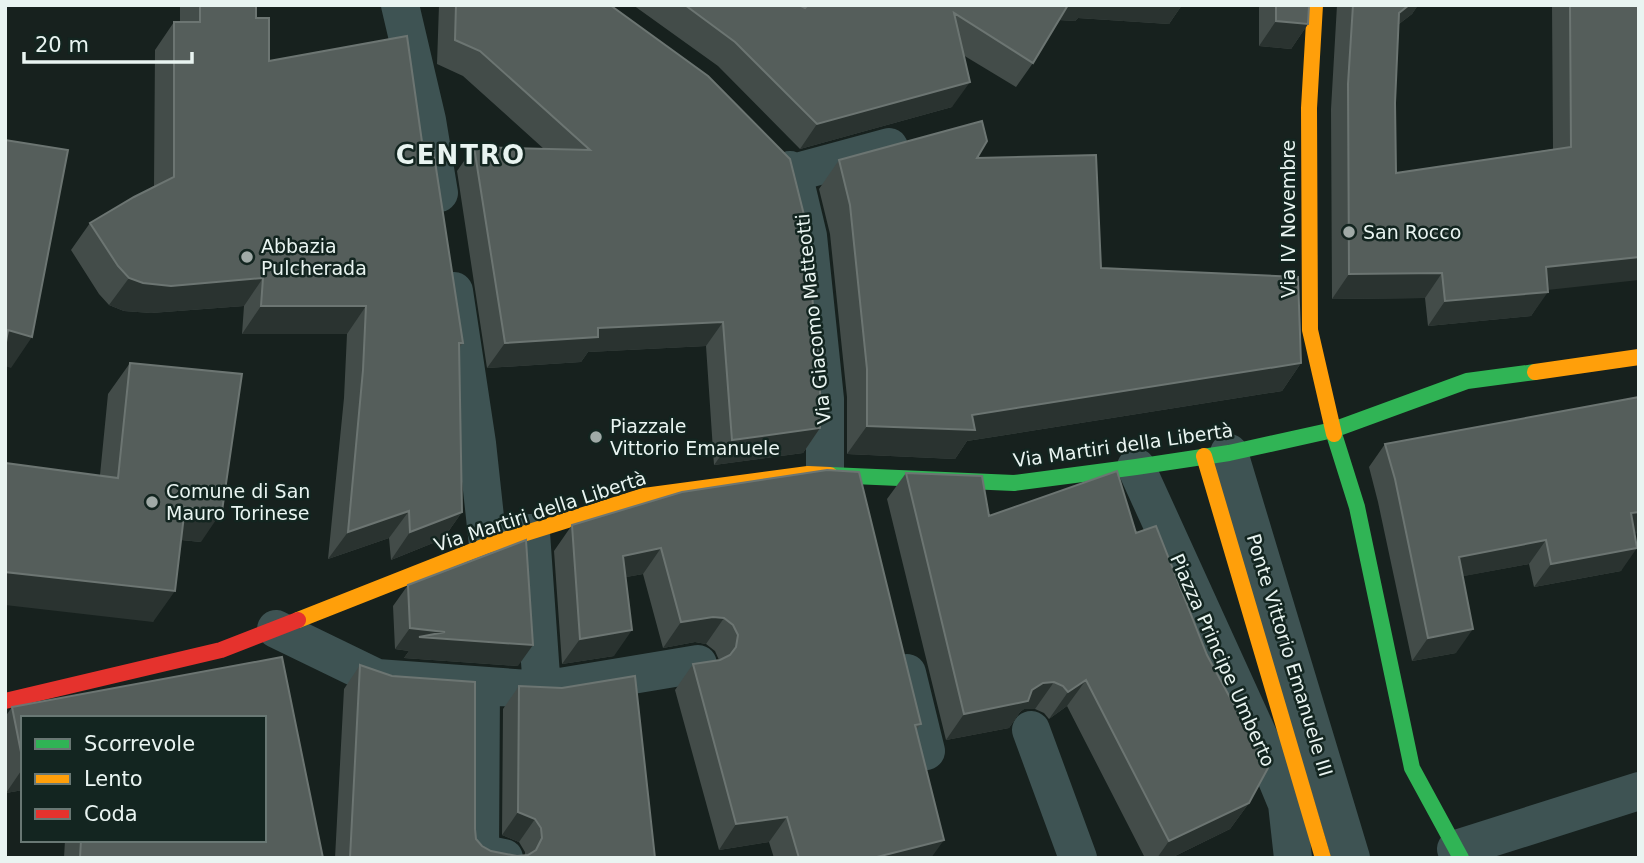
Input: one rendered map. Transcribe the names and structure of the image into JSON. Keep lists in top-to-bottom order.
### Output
{
  "streets": {
    "street": [
      "Via IV Novembre",
      "Via Giacomo Matteotti",
      "Via Martiri della Libertà",
      "Ponte Vittorio Emanuele III",
      "Piazza Principe Umberto"
    ]
  },
  "crossings": [
    ["Via IV Novembre", "Via Martiri della Libertà"],
    ["Via Giacomo Matteotti", "Via Martiri della Libertà"],
    ["Via Martiri della Libertà", "Ponte Vittorio Emanuele III"],
    ["Via Martiri della Libertà", "Piazza Principe Umberto"]
  ],
  "districts": ["CENTRO"],
  "places": [
    "San Rocco",
    "Abbazia Pulcherada",
    "Piazzale Vittorio Emanuele",
    "Comune di San Mauro Torinese"
  ],
  "legend": ["Scorrevole", "Lento", "Coda"],
  "scale_bar": "20 m"
}
